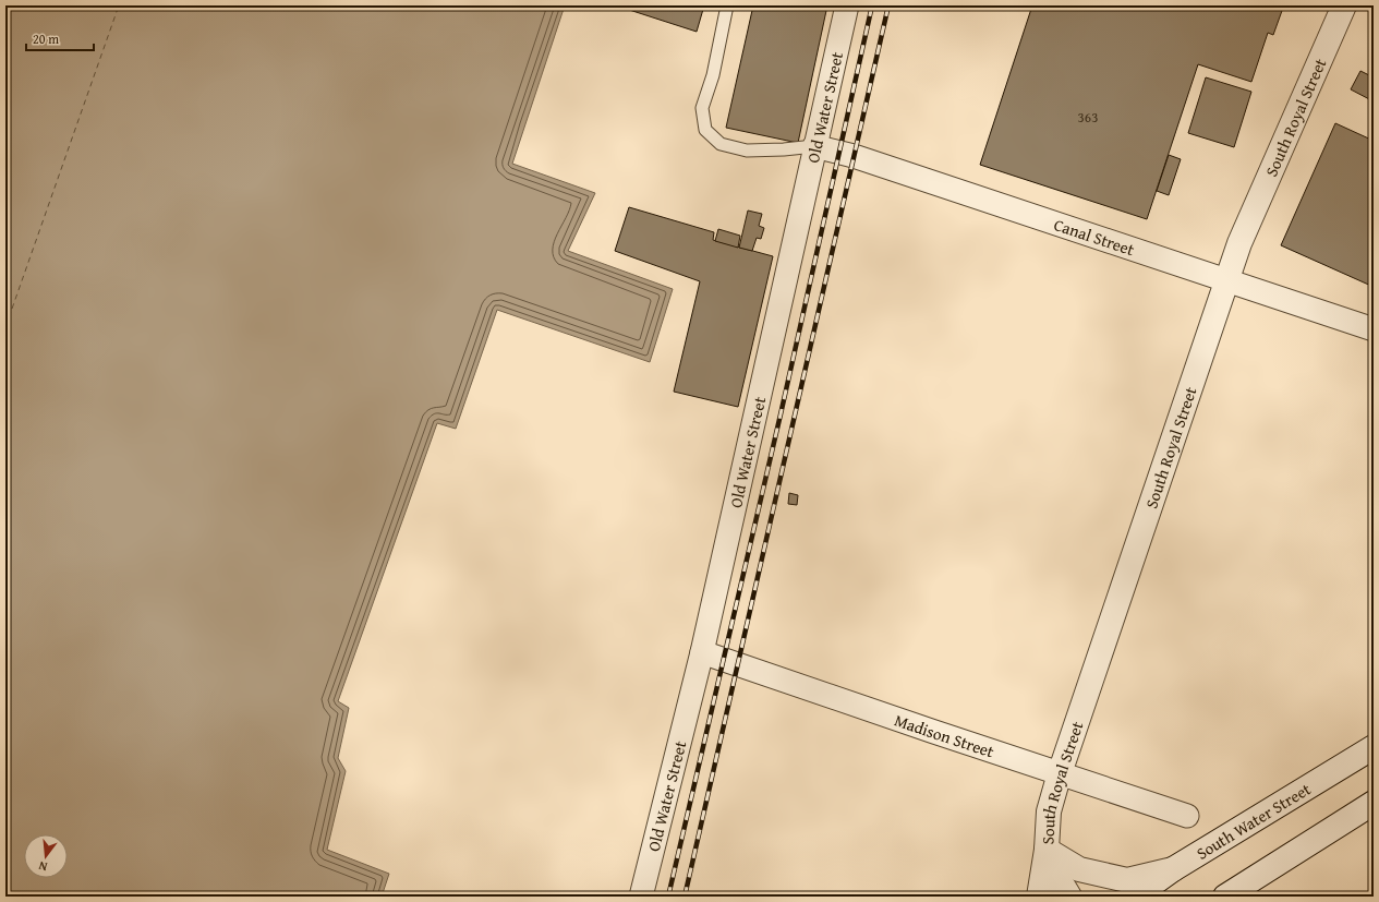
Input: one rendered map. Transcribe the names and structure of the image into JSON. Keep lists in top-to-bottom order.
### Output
{
  "streets": {
    "street": [
      "Old Water Street",
      "South Royal Street",
      "Canal Street",
      "Madison Street",
      "South Water Street"
    ]
  },
  "crossings": [
    ["Old Water Street", "Canal Street"],
    ["Old Water Street", "Madison Street"],
    ["South Royal Street", "Canal Street"],
    ["South Royal Street", "Madison Street"]
  ],
  "house_numbers": ["363"],
  "scale_bar": "20 m",
  "north": "bottom"
}
